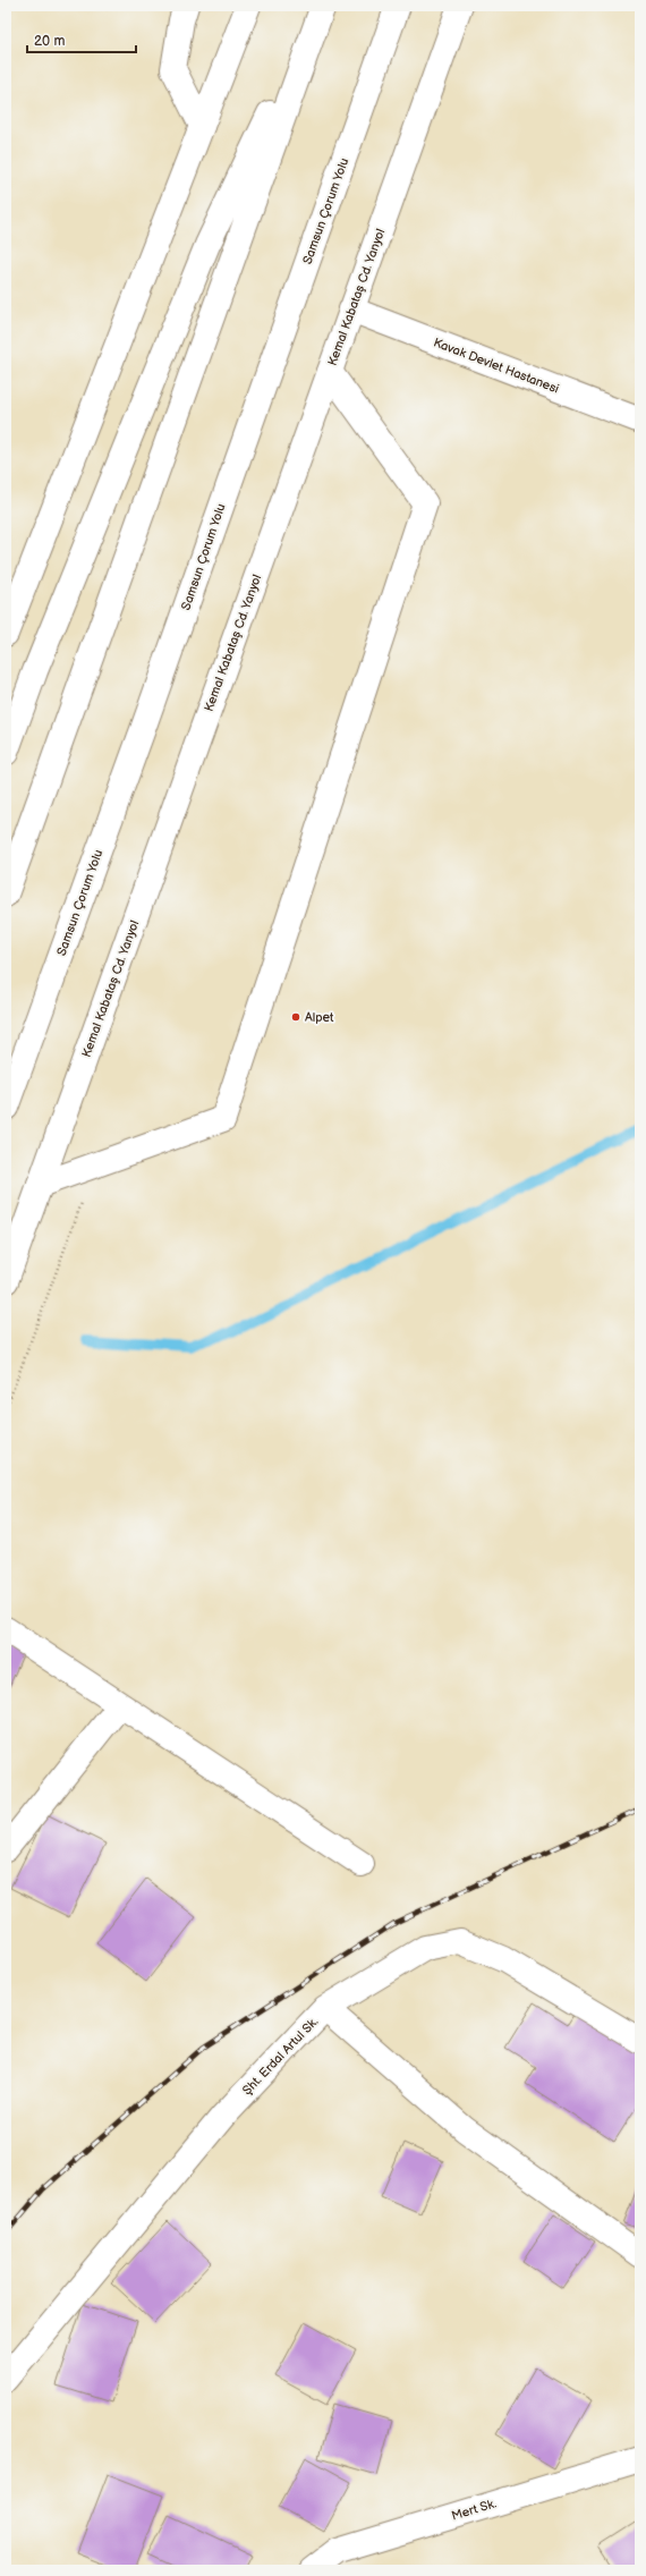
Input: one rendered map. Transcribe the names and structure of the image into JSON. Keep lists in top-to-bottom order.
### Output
{
  "streets": {
    "main road": [
      "Samsun Çorum Yolu",
      "Kemal Kabataş Cd. Yanyol",
      "Kavak Devlet Hastanesi",
      "Şht. Erdal Artul Sk.",
      "Mert Sk."
    ]
  },
  "crossings": [
    ["Kemal Kabataş Cd. Yanyol", "Kavak Devlet Hastanesi"]
  ],
  "places": ["Alpet"],
  "scale_bar": "20 m"
}
